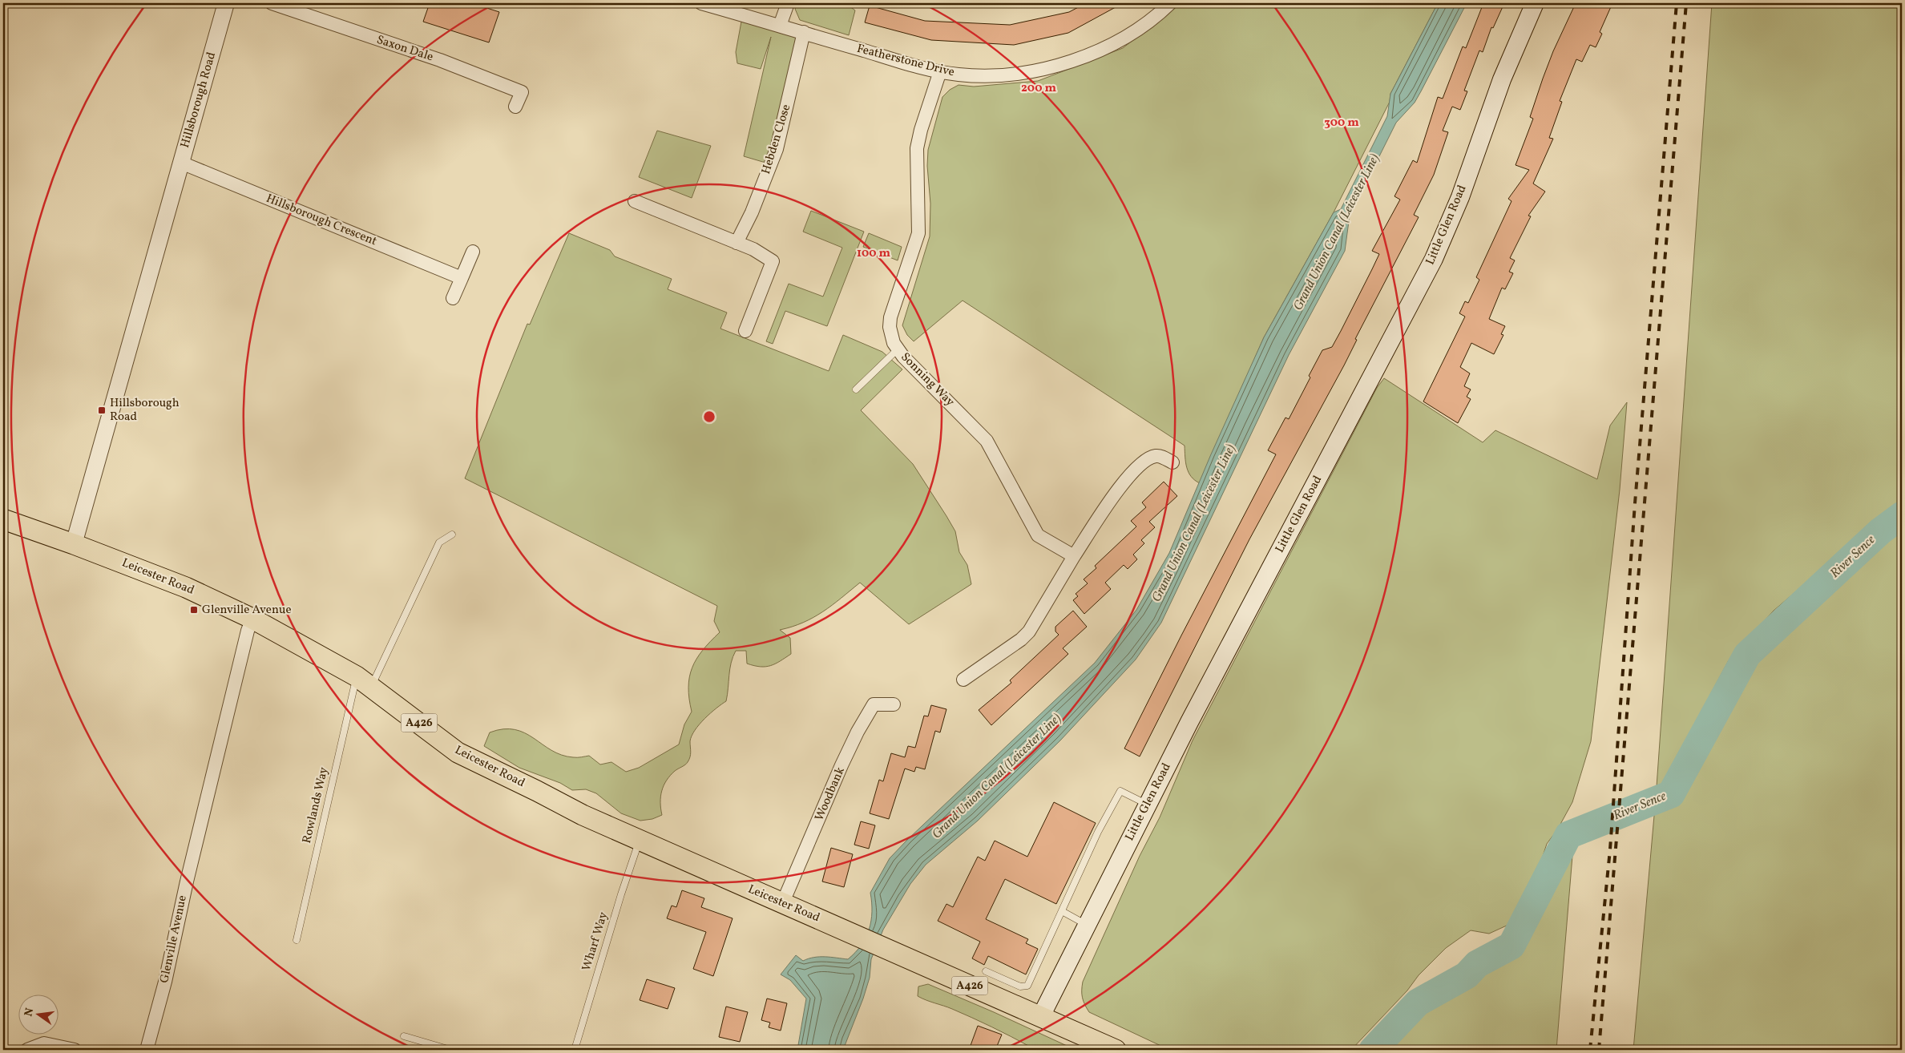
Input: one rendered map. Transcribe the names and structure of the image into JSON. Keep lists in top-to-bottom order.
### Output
{
  "streets": {
    "main road": ["Little Glen Road", "Leicester Road", "A426"],
    "street": [
      "Saxon Dale",
      "Featherstone Drive",
      "Hillsborough Road",
      "Hebden Close",
      "Hillsborough Crescent",
      "Sonning Way",
      "Woodbank",
      "Glenville Avenue"
    ],
    "lane": ["Rowlands Way", "Wharf Way"]
  },
  "crossings": [
    ["Featherstone Drive", "Hebden Close"],
    ["Featherstone Drive", "Sonning Way"],
    ["Hillsborough Road", "Hillsborough Crescent"],
    ["Hillsborough Road", "Leicester Road"],
    ["Little Glen Road", "Leicester Road"],
    ["Little Glen Road", "A426"],
    ["Leicester Road", "A426"],
    ["Leicester Road", "Woodbank"],
    ["Leicester Road", "Rowlands Way"],
    ["Leicester Road", "Glenville Avenue"],
    ["Leicester Road", "Wharf Way"]
  ],
  "water": ["Grand Union Canal (Leicester Line)", "River Sence"],
  "places": {
    "transit": ["Hillsborough Road", "Glenville Avenue"]
  },
  "north": "left",
  "rings": ["200 m", "300 m", "100 m"]
}
